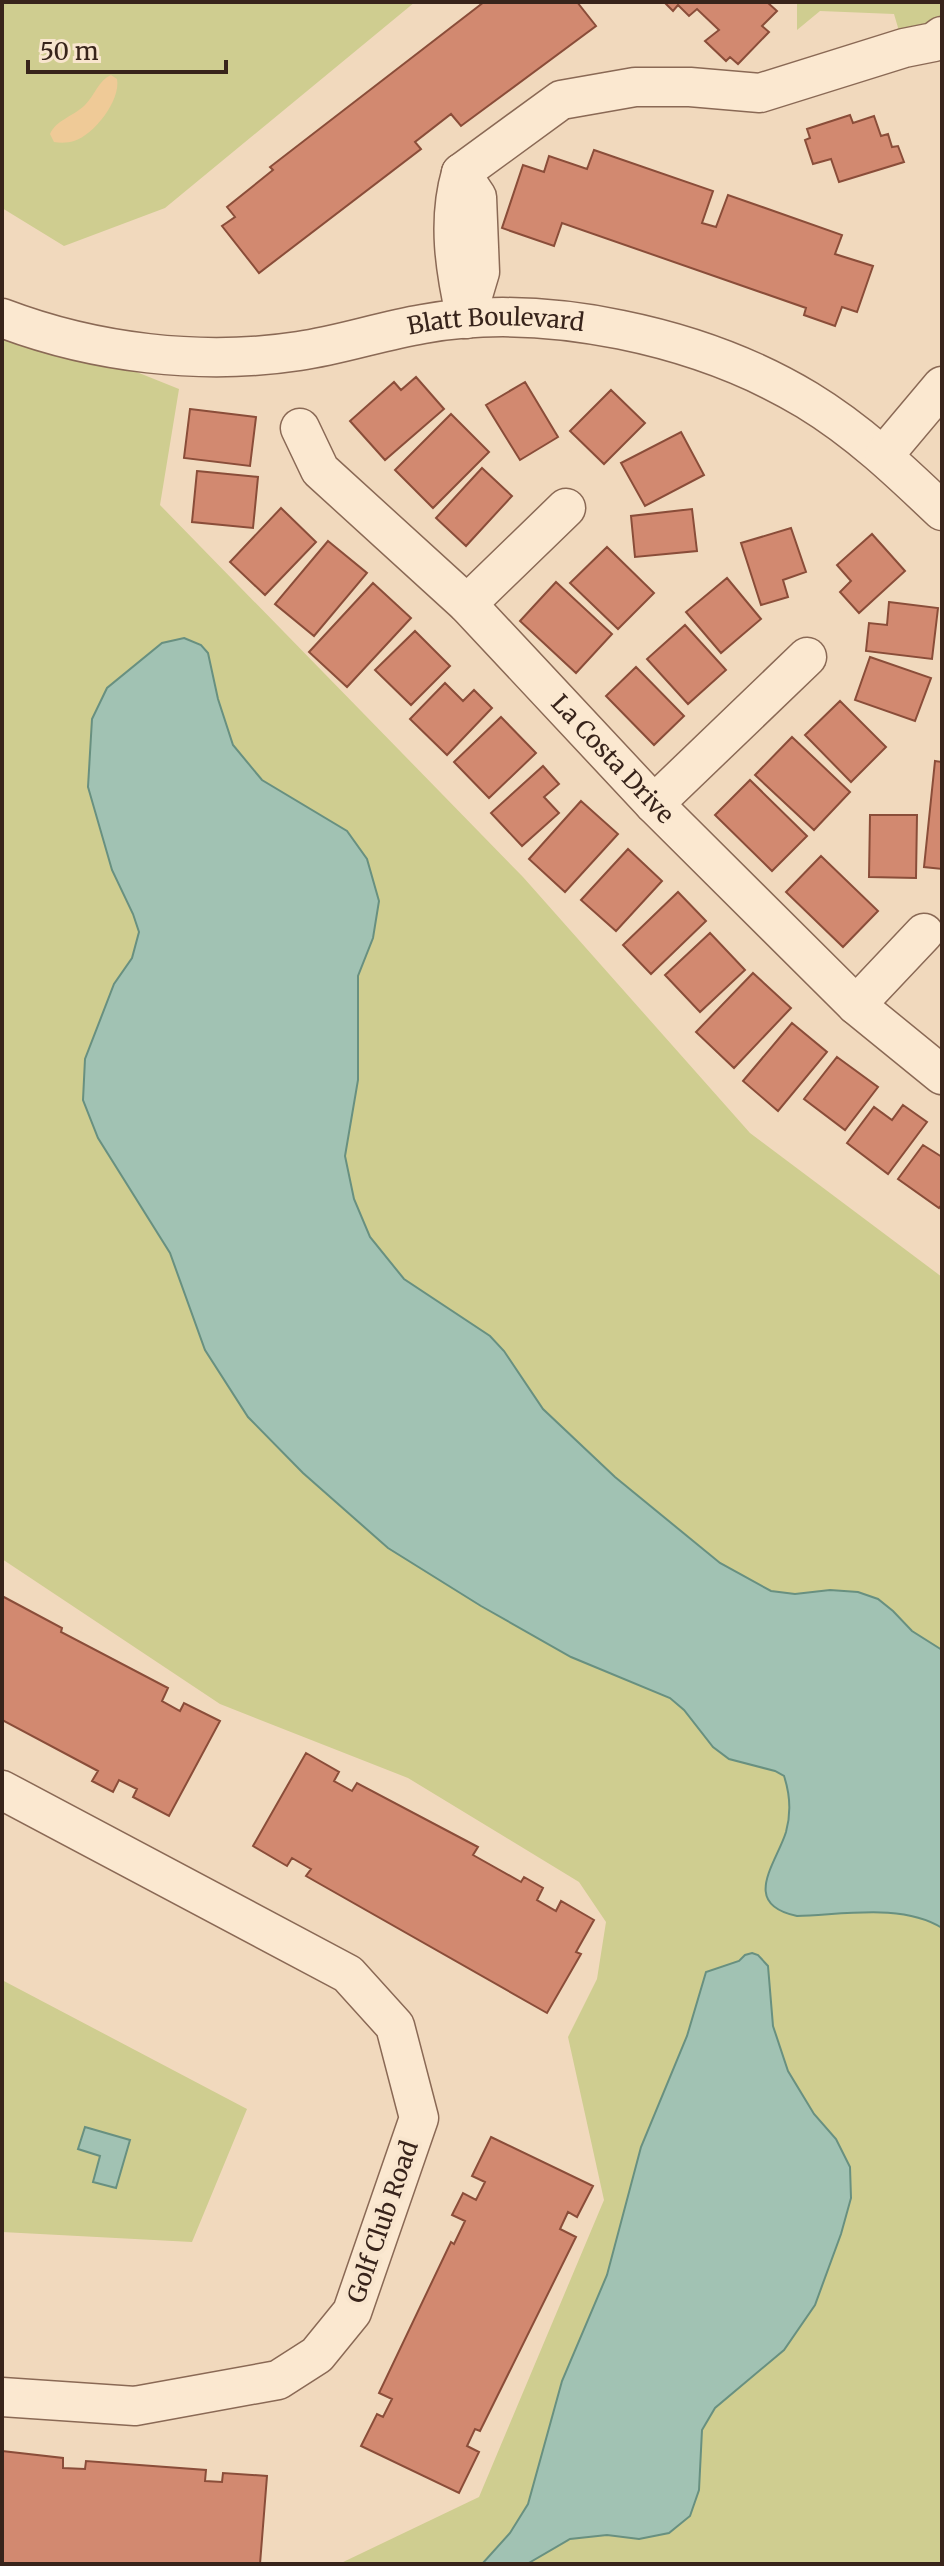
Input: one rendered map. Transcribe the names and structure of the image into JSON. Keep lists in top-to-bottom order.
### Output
{
  "streets": {
    "street": ["Blatt Boulevard", "La Costa Drive", "Golf Club Road"]
  },
  "scale_bar": "50 m"
}
